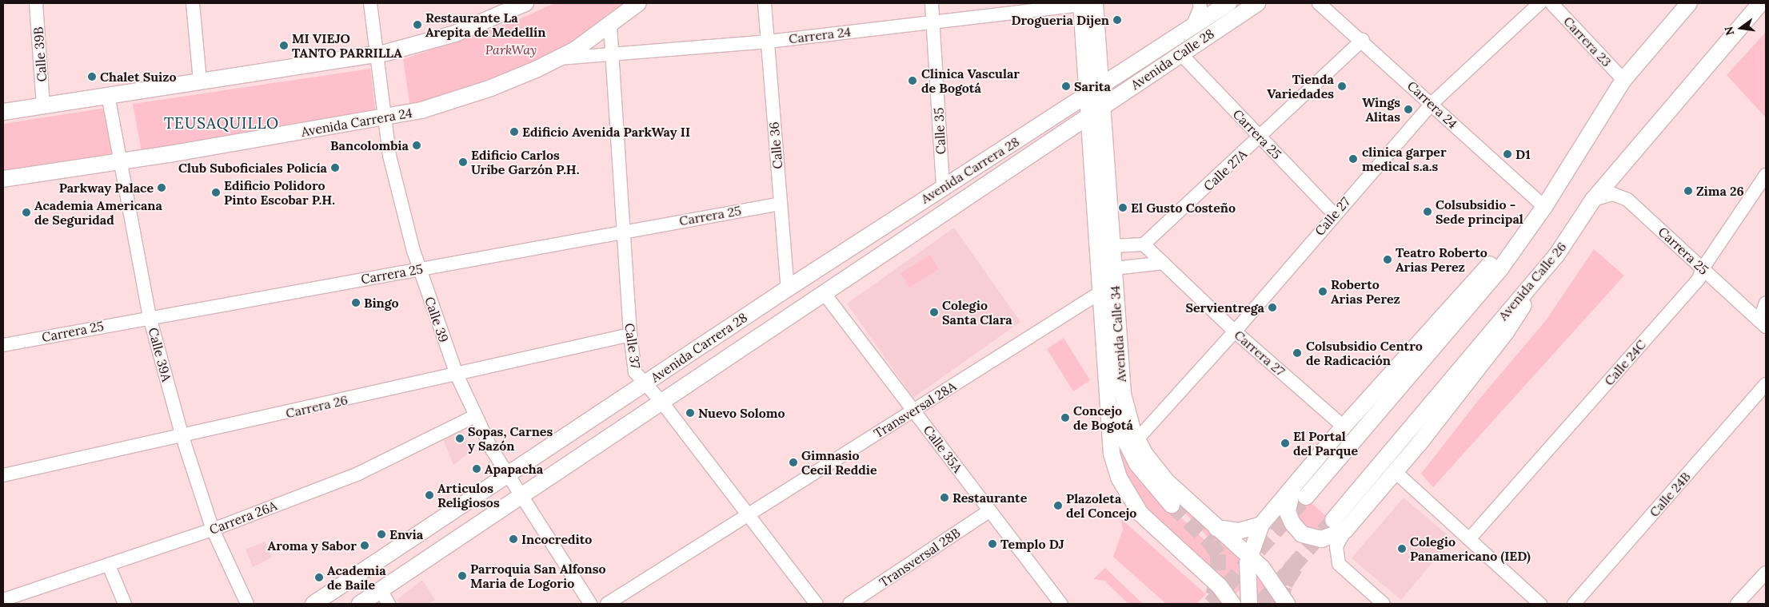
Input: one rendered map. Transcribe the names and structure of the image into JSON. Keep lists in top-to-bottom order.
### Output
{
  "streets": {
    "main road": [
      "Avenida Calle 28",
      "Avenida Carrera 24",
      "Avenida Carrera 28",
      "Avenida Calle 26",
      "Avenida Calle 34"
    ],
    "street": [
      "Carrera 24",
      "Carrera 23",
      "Calle 39B",
      "Calle 35",
      "Carrera 25",
      "Calle 36",
      "Calle 27A",
      "Calle 27",
      "Calle 39",
      "Calle 37",
      "Carrera 27",
      "Calle 39A",
      "Calle 24C",
      "Carrera 26",
      "Transversal 28A",
      "Calle 35A",
      "Calle 24B",
      "Carrera 26A",
      "Transversal 28B"
    ]
  },
  "crossings": [
    ["Carrera 24", "Avenida Carrera 24"],
    ["Carrera 24", "Calle 35"],
    ["Carrera 24", "Calle 36"],
    ["Carrera 24", "Calle 27A"],
    ["Carrera 24", "Calle 27"],
    ["Carrera 24", "Avenida Calle 34"],
    ["Carrera 24", "Calle 37"],
    ["Avenida Calle 28", "Carrera 25"],
    ["Avenida Calle 28", "Avenida Carrera 28"],
    ["Avenida Calle 28", "Avenida Calle 34"],
    ["Avenida Carrera 24", "Calle 39"],
    ["Avenida Carrera 24", "Calle 37"],
    ["Avenida Carrera 24", "Calle 39A"],
    ["Calle 35", "Avenida Carrera 28"],
    ["Carrera 25", "Calle 36"],
    ["Carrera 25", "Calle 27A"],
    ["Carrera 25", "Calle 27"],
    ["Carrera 25", "Avenida Calle 26"],
    ["Carrera 25", "Calle 39"],
    ["Carrera 25", "Calle 37"],
    ["Carrera 25", "Calle 39A"],
    ["Carrera 25", "Calle 24C"],
    ["Calle 36", "Avenida Carrera 28"],
    ["Avenida Carrera 28", "Calle 39"],
    ["Avenida Carrera 28", "Avenida Calle 34"],
    ["Avenida Carrera 28", "Calle 37"],
    ["Avenida Carrera 28", "Calle 35A"],
    ["Calle 27A", "Carrera 27"],
    ["Calle 27", "Avenida Calle 34"],
    ["Calle 27", "Carrera 27"],
    ["Calle 39", "Carrera 26"],
    ["Calle 39", "Carrera 26A"],
    ["Avenida Calle 34", "Transversal 28A"],
    ["Calle 37", "Carrera 26"],
    ["Calle 37", "Transversal 28A"],
    ["Calle 39A", "Carrera 26"],
    ["Calle 39A", "Carrera 26A"],
    ["Transversal 28A", "Calle 35A"],
    ["Calle 35A", "Transversal 28B"]
  ],
  "districts": ["TEUSAQUILLO"],
  "parks": ["ParkWay"],
  "places": [
    "Drogueria Dijen",
    "Restaurante La Arepita de Medellín",
    "MI VIEJO TANTO PARRILLA",
    "Chalet Suizo",
    "Clinica Vascular de Bogotá",
    "Sarita",
    "Tienda Variedades",
    "Wings Alitas",
    "Edificio Avenida ParkWay II",
    "Bancolombia",
    "D1",
    "clinica garper medical s.a.s",
    "Edificio Carlos Uribe Garzón P.H.",
    "Club Suboficiales Policía",
    "Parkway Palace",
    "Zima 26",
    "Edificio Polidoro Pinto Escobar P.H.",
    "El Gusto Costeño",
    "Colsubsidio - Sede principal",
    "Academia Americana de Seguridad",
    "Teatro Roberto Arias Perez",
    "Roberto Arias Perez",
    "Bingo",
    "Servientrega",
    "Colegio Santa Clara",
    "Colsubsidio Centro de Radicación",
    "Nuevo Solomo",
    "Concejo de Bogotá",
    "Sopas, Carnes y Sazón",
    "El Portal del Parque",
    "Gimnasio Cecil Reddie",
    "Apapacha",
    "Articulos Religiosos",
    "Restaurante",
    "Plazoleta del Concejo",
    "Envia",
    "Incocredito",
    "Templo DJ",
    "Aroma y Sabor",
    "Colegio Panamericano (IED)",
    "Parroquia San Alfonso Maria de Logorio",
    "Academia de Baile"
  ],
  "north": "left"
}
